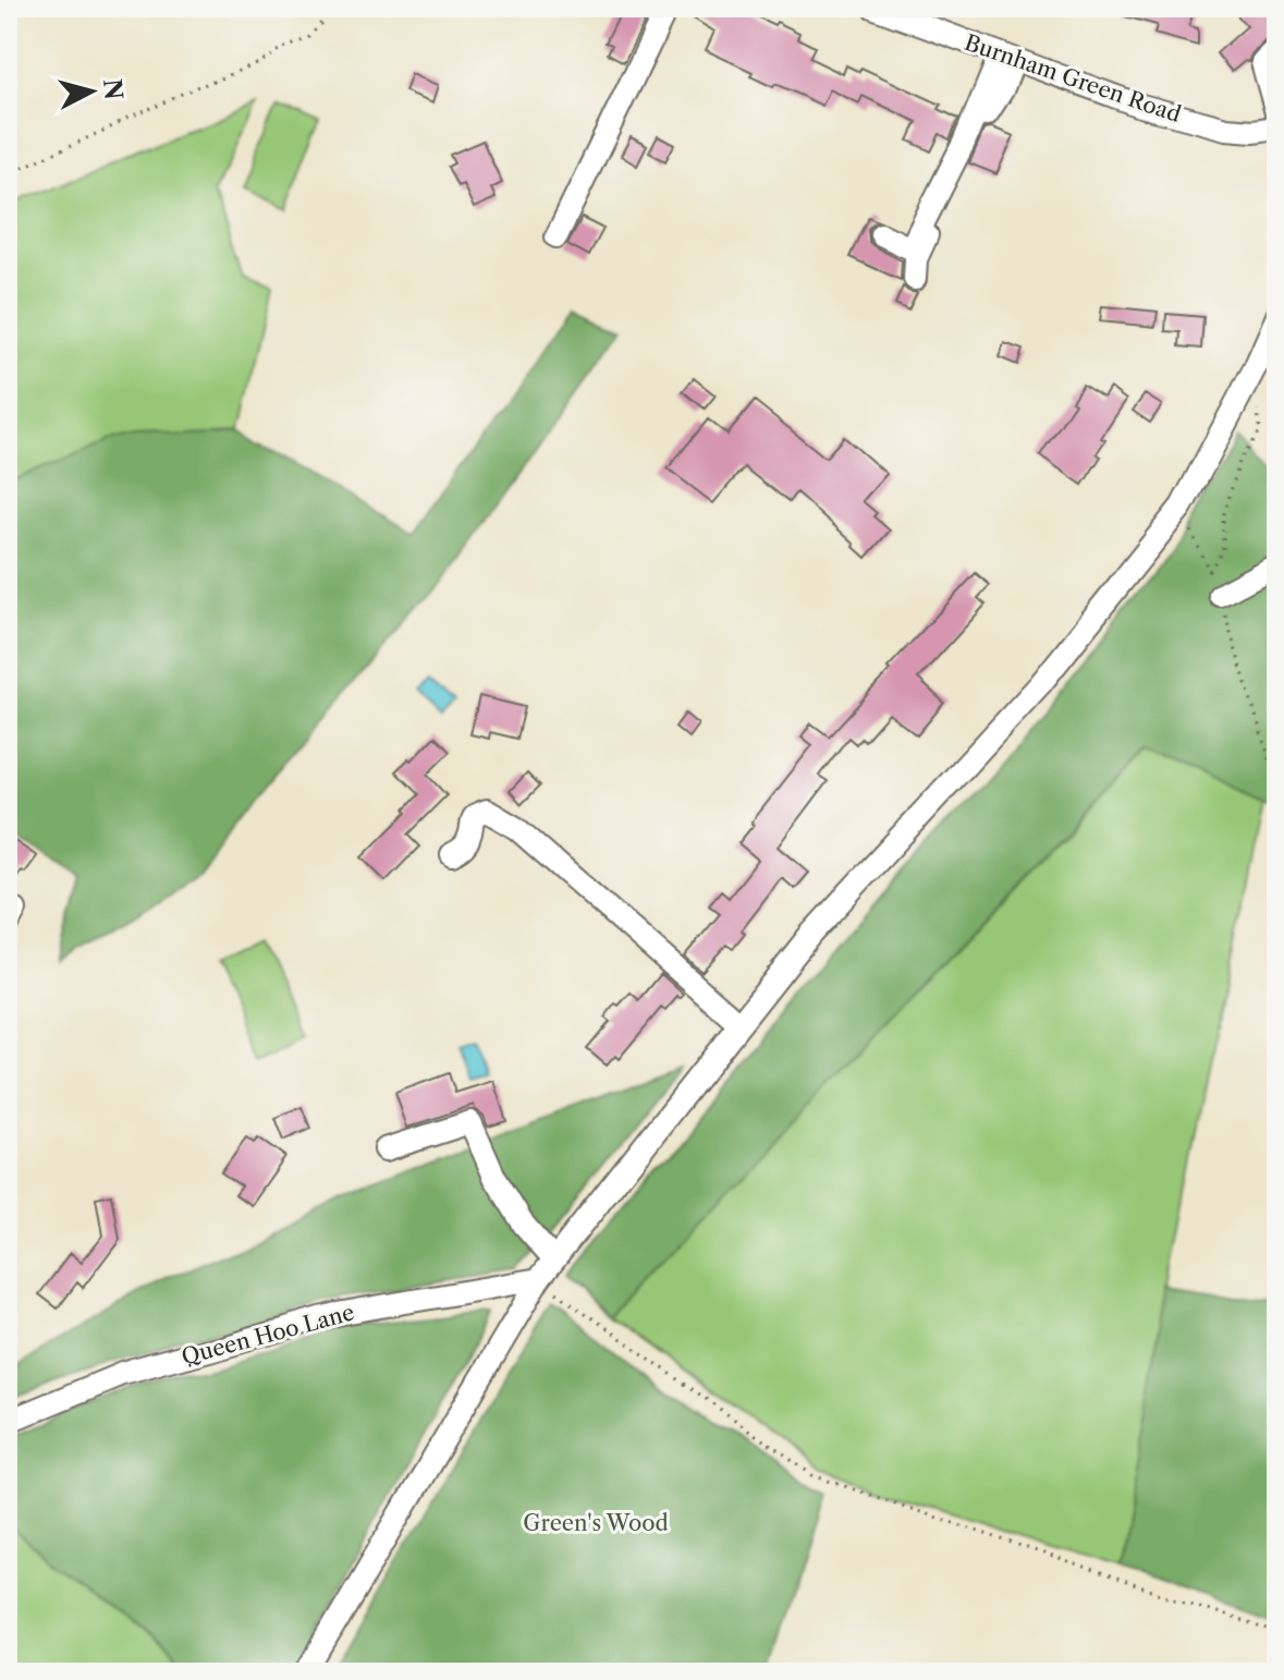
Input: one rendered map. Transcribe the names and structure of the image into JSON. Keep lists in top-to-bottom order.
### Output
{
  "streets": {
    "street": ["Burnham Green Road", "Queen Hoo Lane"]
  },
  "parks": ["Green's Wood"],
  "north": "right"
}
